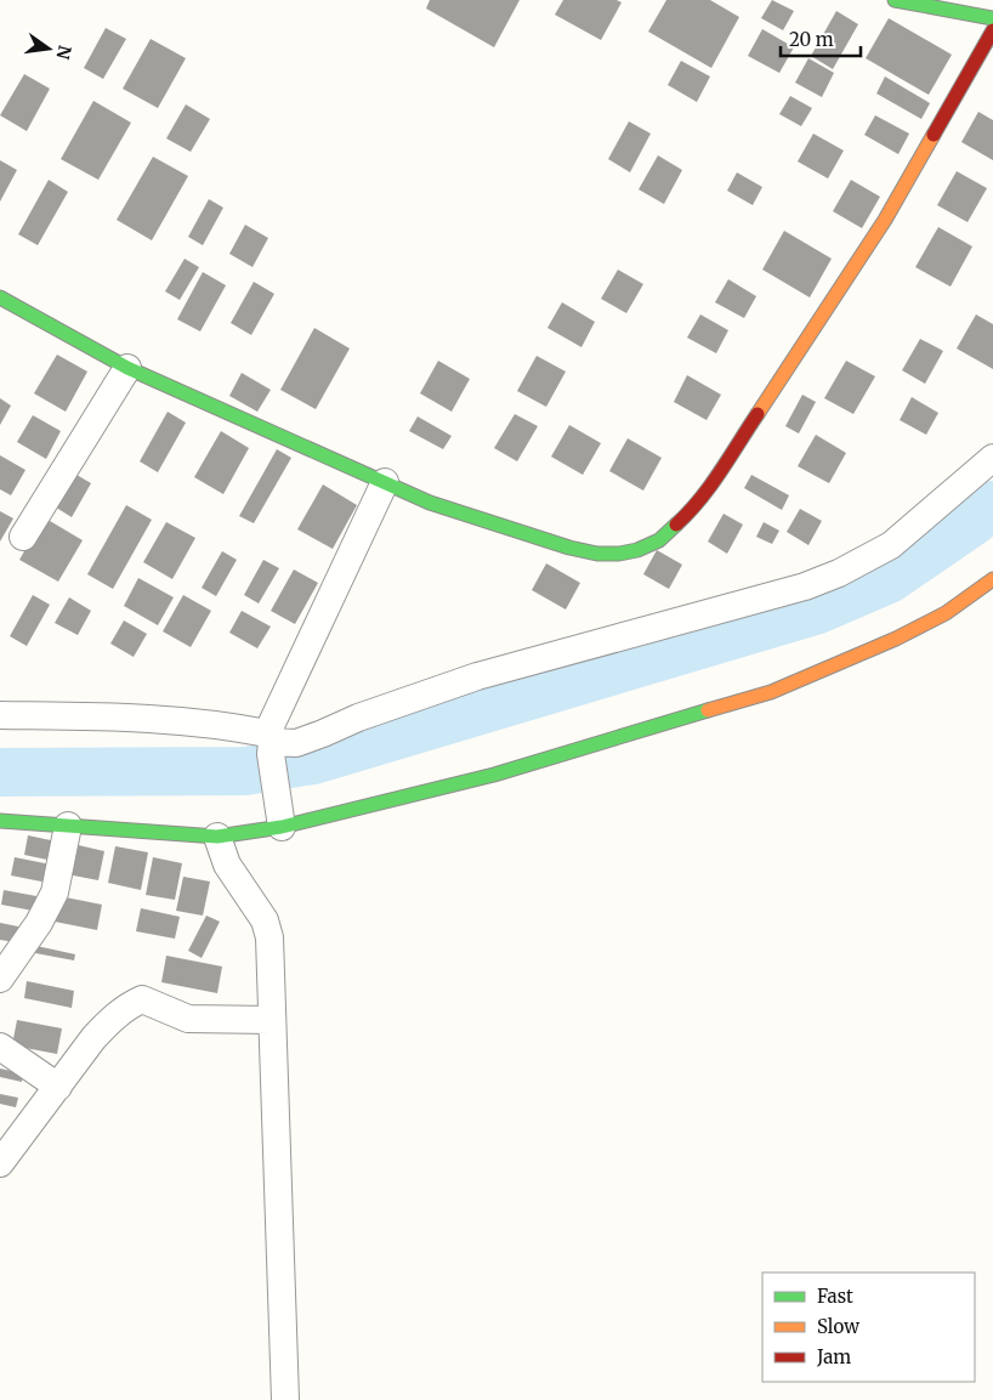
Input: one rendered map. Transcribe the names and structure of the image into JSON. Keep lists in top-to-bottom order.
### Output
{
  "legend": ["Fast", "Slow", "Jam"],
  "scale_bar": "20 m",
  "north": "right"
}
